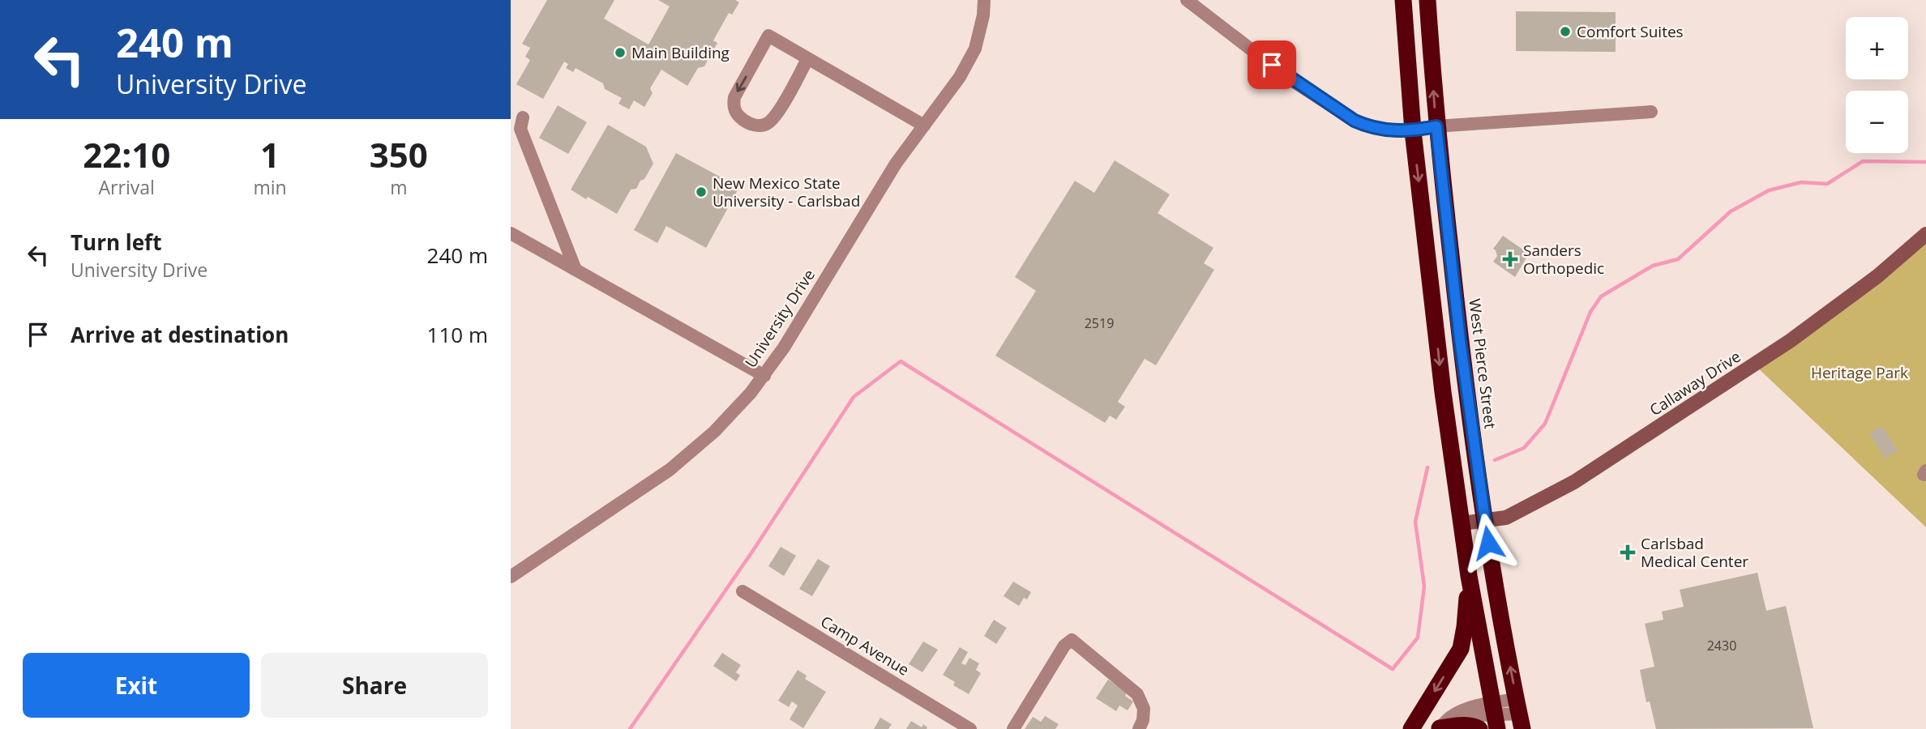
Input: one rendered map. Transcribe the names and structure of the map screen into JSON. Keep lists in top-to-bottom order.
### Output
{
  "streets": {
    "highway": ["West Pierce Street"],
    "street": ["University Drive", "Callaway Drive", "Camp Avenue"]
  },
  "crossings": [
    ["West Pierce Street", "Callaway Drive"]
  ],
  "parks": ["Heritage Park"],
  "places": {
    "other": ["Comfort Suites", "Main Building", "New Mexico State University - Carlsbad"],
    "health": ["Sanders Orthopedic", "Carlsbad Medical Center"]
  },
  "house_numbers": ["2519", "2430"],
  "page": {
    "turn": ["240 m", "University Drive"],
    "map_buttons": ["+", "−"],
    "eta": [
      "22:10",
      "Arrival",
      "1",
      "min",
      "350",
      "m"
    ],
    "list": [
      {
        "name": "Turn left",
        "note": "University Drive",
        "value": "240 m"
      },
      {
        "name": "Arrive at destination",
        "value": "110 m"
      }
    ],
    "buttons": ["Exit", "Share"]
  }
}
